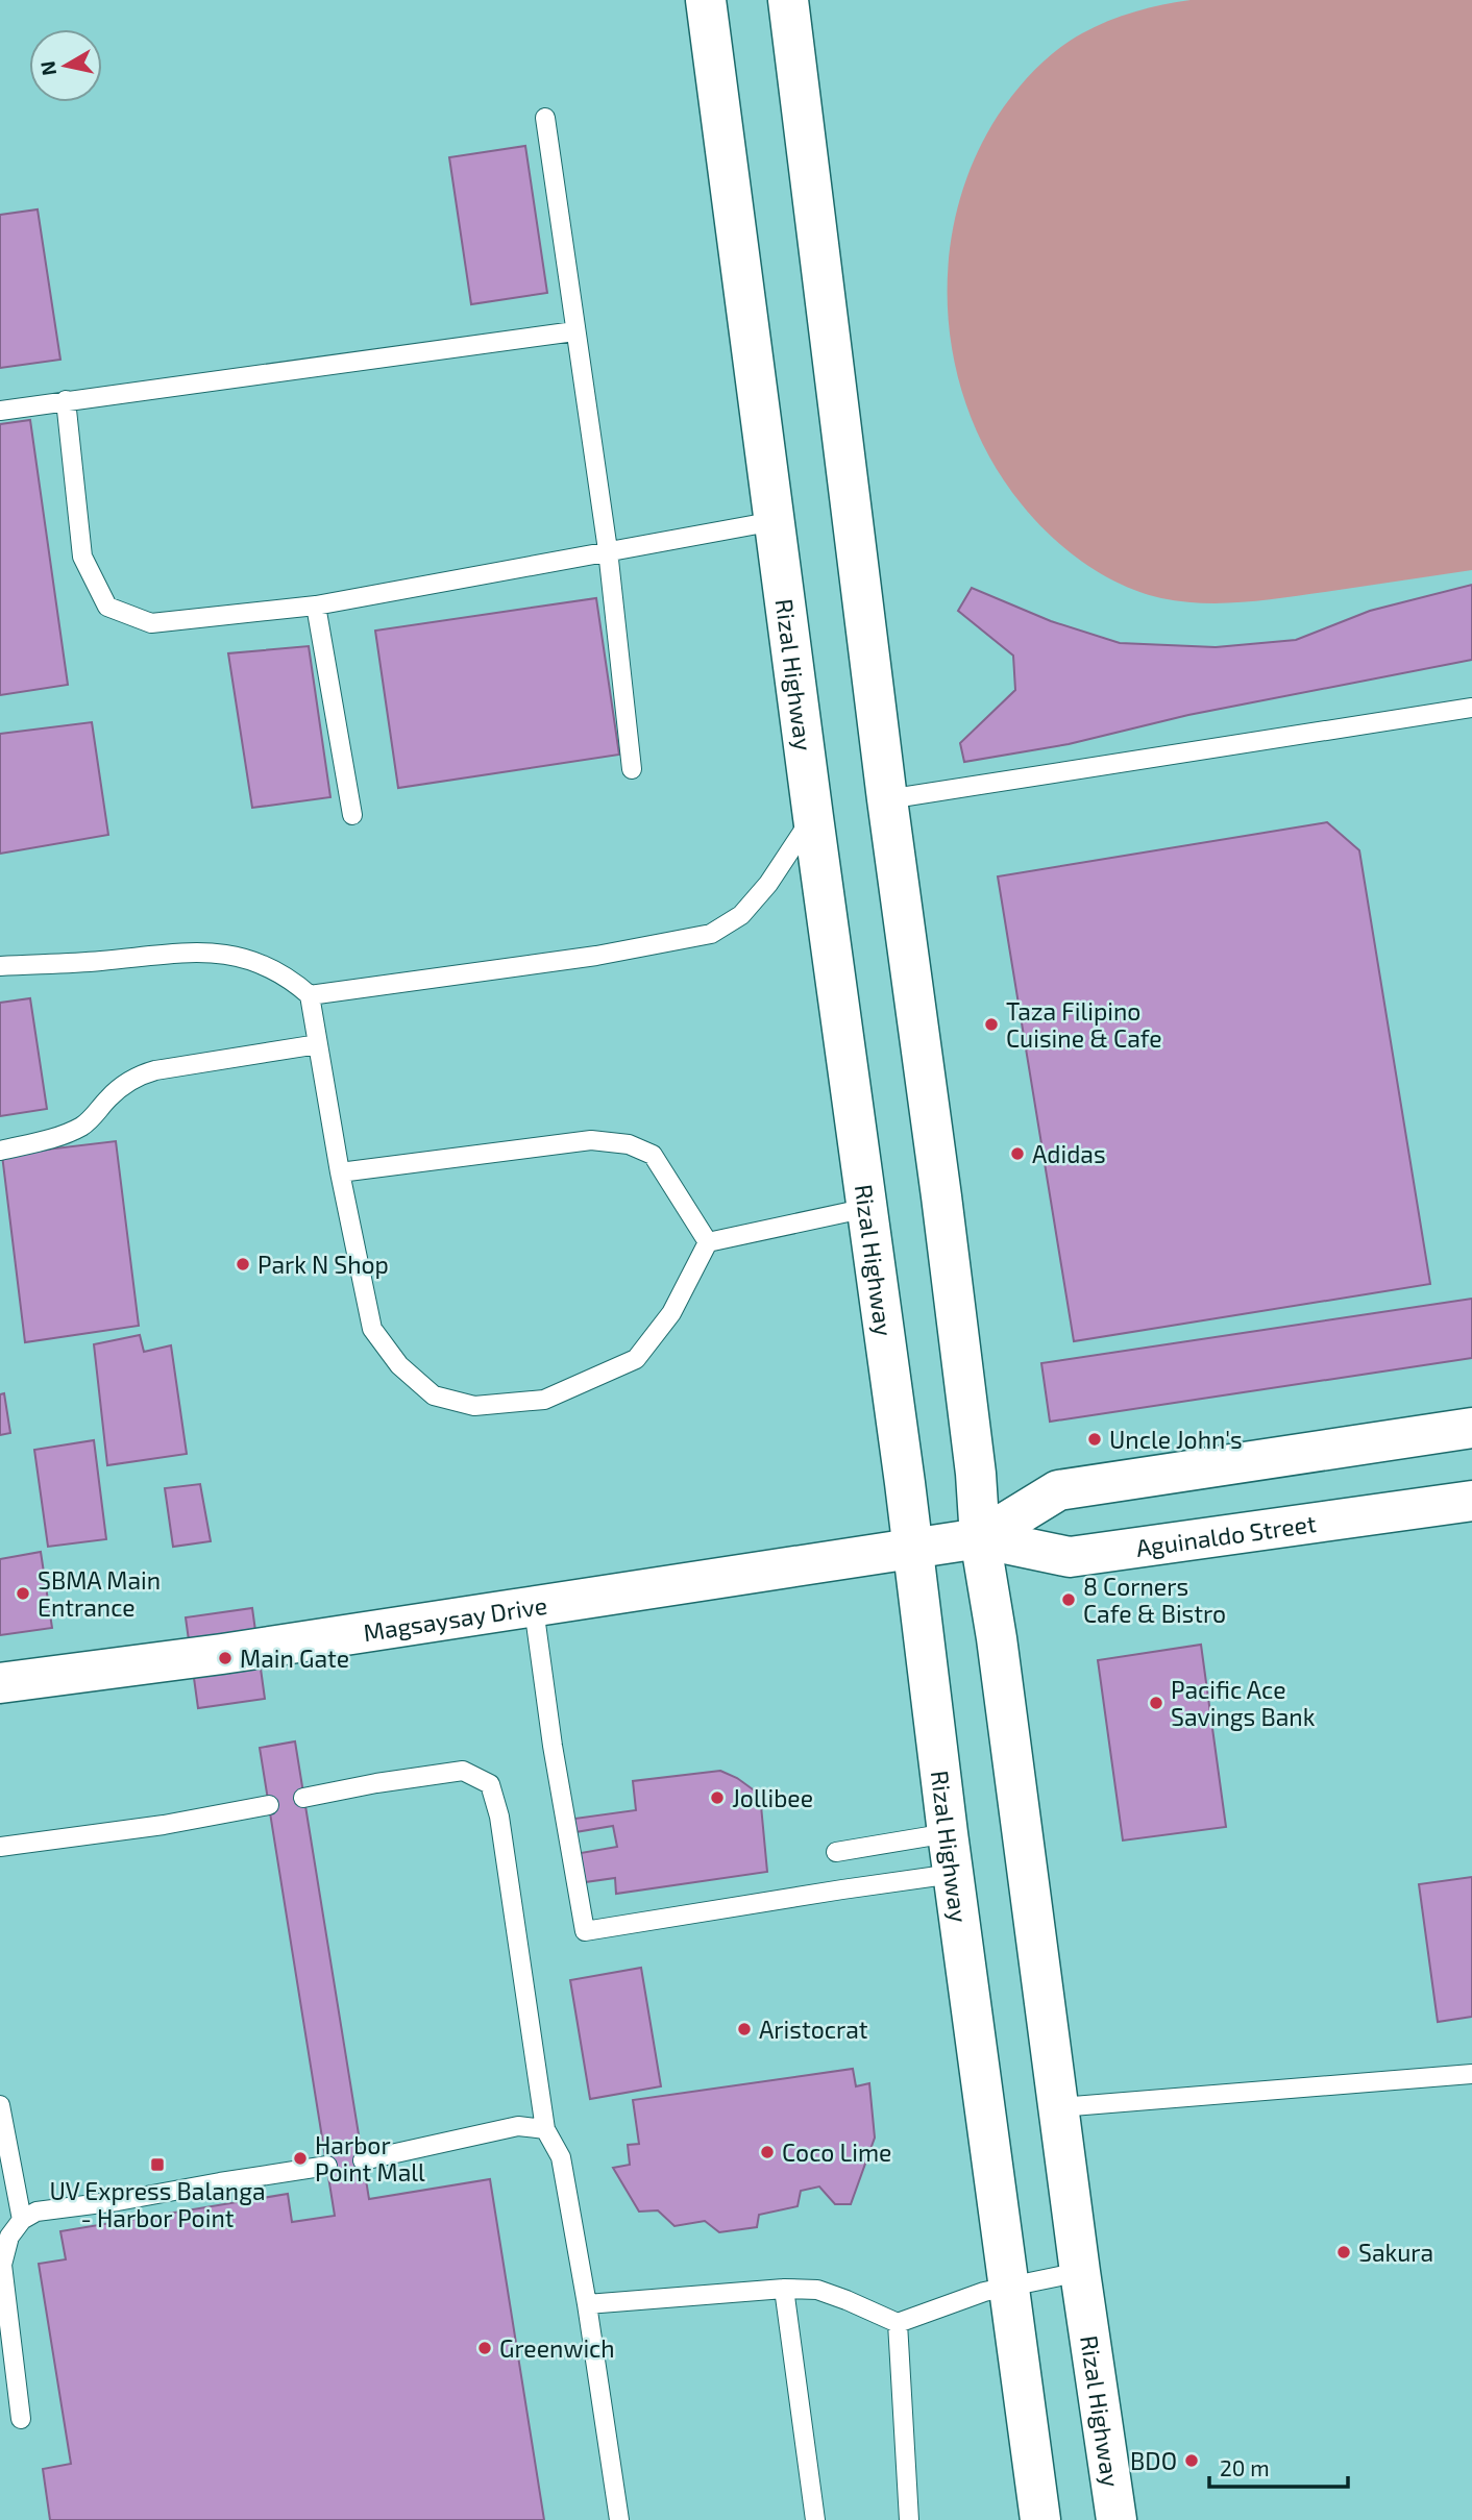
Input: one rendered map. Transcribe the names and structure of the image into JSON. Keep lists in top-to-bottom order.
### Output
{
  "streets": {
    "main road": ["Rizal Highway", "Aguinaldo Street", "Magsaysay Drive"]
  },
  "crossings": [
    ["Rizal Highway", "Aguinaldo Street"],
    ["Rizal Highway", "Magsaysay Drive"],
    ["Aguinaldo Street", "Magsaysay Drive"]
  ],
  "places": {
    "other": [
      "Taza Filipino Cuisine & Cafe",
      "Adidas",
      "Park N Shop",
      "Uncle John's",
      "SBMA Main Entrance",
      "8 Corners Cafe & Bistro",
      "Main Gate",
      "Pacific Ace Savings Bank",
      "Jollibee",
      "Aristocrat",
      "Coco Lime",
      "Harbor Point Mall",
      "Sakura",
      "Greenwich",
      "BDO"
    ],
    "transit": ["UV Express Balanga - Harbor Point"]
  },
  "scale_bar": "20 m",
  "north": "left"
}
